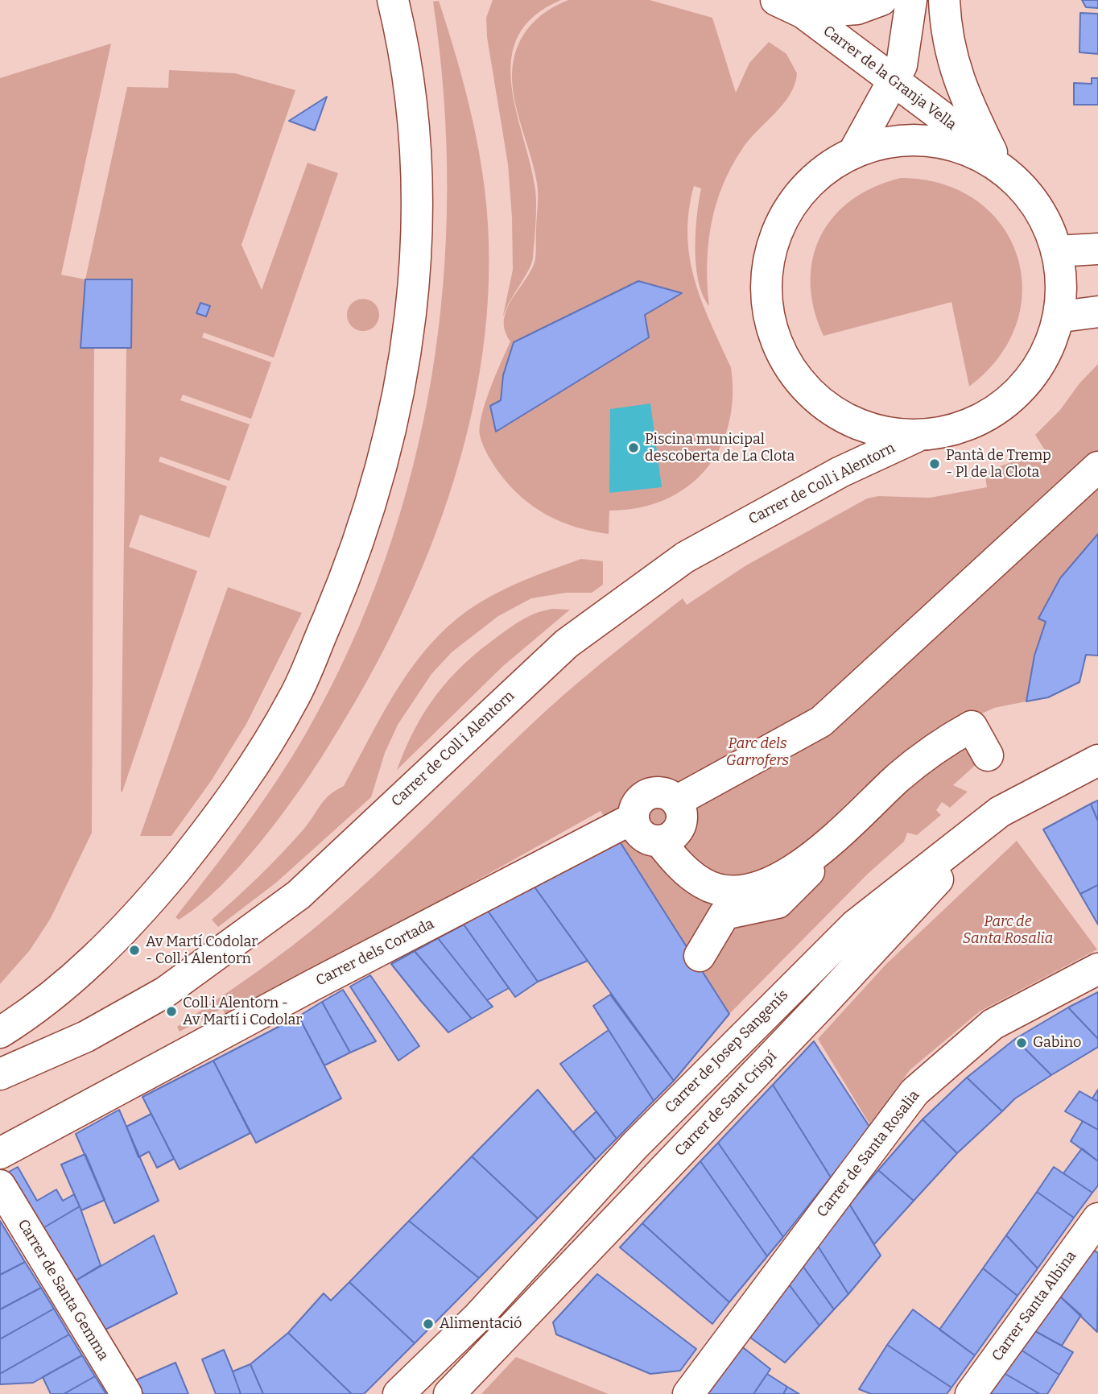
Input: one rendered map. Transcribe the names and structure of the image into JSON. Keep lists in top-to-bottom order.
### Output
{
  "streets": {
    "street": [
      "Carrer de la Granja Vella",
      "Carrer de Coll i Alentorn",
      "Carrer dels Cortada",
      "Carrer de Josep Sangenís",
      "Carrer de Sant Crispí",
      "Carrer de Santa Rosalia",
      "Carrer de Santa Gemma",
      "Carrer Santa Albina"
    ]
  },
  "crossings": [
    ["Carrer de Josep Sangenís", "Carrer de Sant Crispí"]
  ],
  "parks": ["Parc dels Garrofers", "Parc de Santa Rosalia"],
  "places": [
    "Piscina municipal descoberta de La Clota",
    "Pantà de Tremp - Pl de la Clota",
    "Av Martí Codolar - Coll i Alentorn",
    "Coll i Alentorn - Av Martí i Codolar",
    "Gabino",
    "Alimentació"
  ]
}
